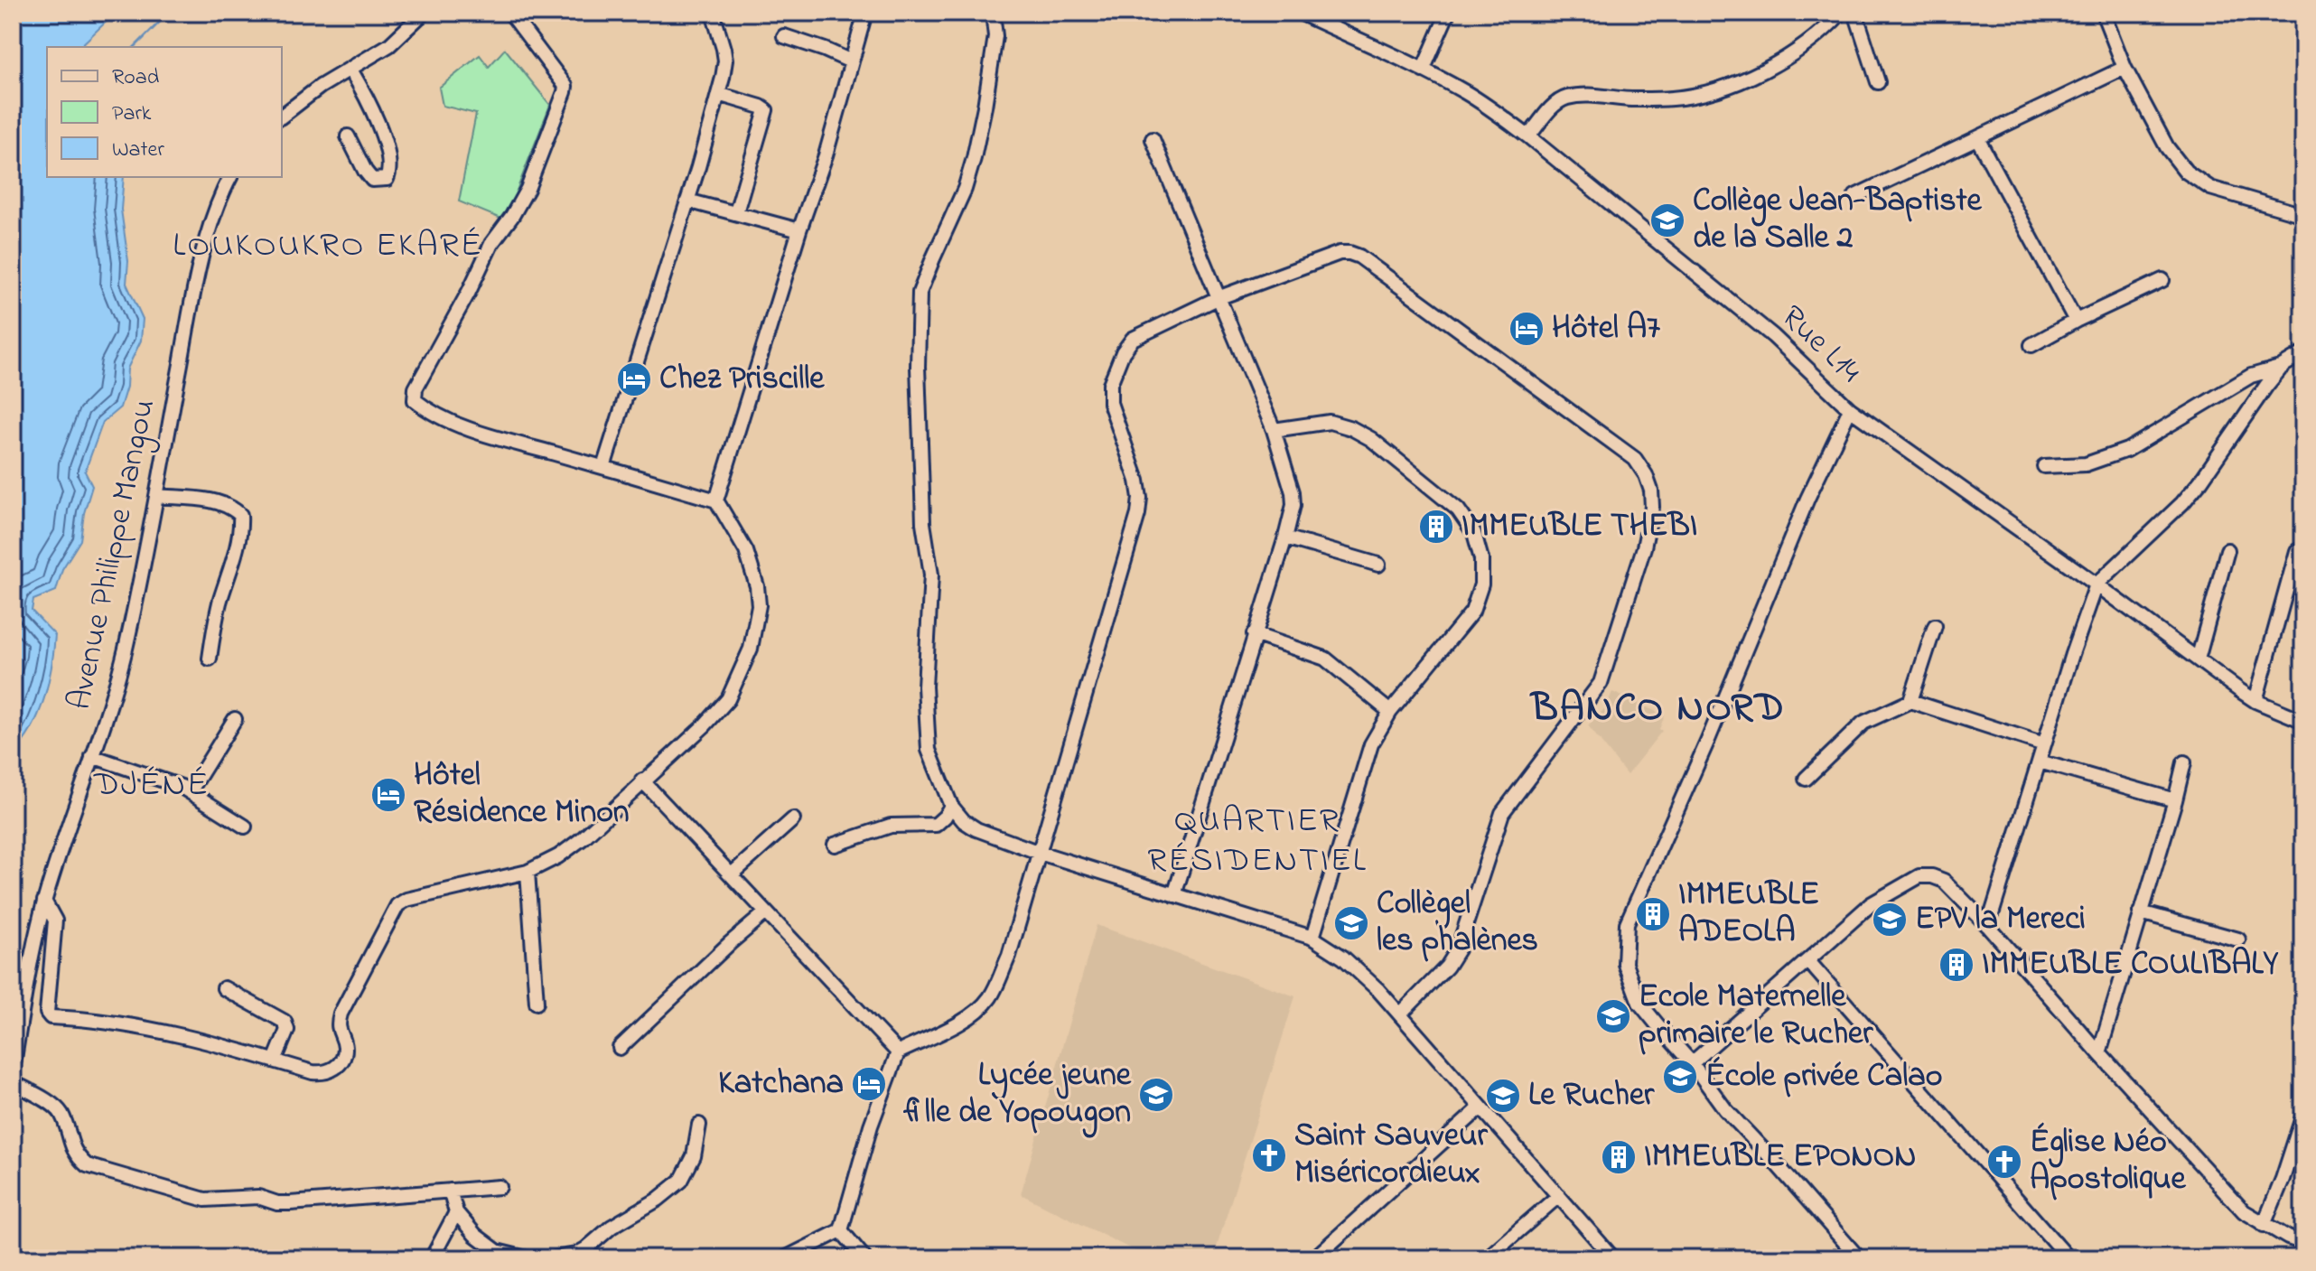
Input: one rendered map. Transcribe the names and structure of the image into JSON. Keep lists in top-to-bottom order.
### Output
{
  "streets": {
    "street": ["Rue L14", "Avenue Philippe Mangou"]
  },
  "districts": [
    "LOUKOUKRO EKARÉ",
    "BANCO NORD",
    "DJÉNÉ",
    "QUARTIER RÉSIDENTIEL"
  ],
  "places": {
    "school or university": [
      "Collège Jean-Baptiste de la Salle 2",
      "EPV la Mereci",
      "Collègel les phalènes",
      "Ecole Maternelle primaire le Rucher",
      "École privée Calao",
      "Lycée jeune fille de Yopougon",
      "Le Rucher"
    ],
    "hotel": [
      "Hôtel A7",
      "Chez Priscille",
      "Hôtel Résidence Minon",
      "Katchana"
    ],
    "building": [
      "IMMEUBLE THEBI",
      "IMMEUBLE ADEOLA",
      "IMMEUBLE COULIBALY",
      "IMMEUBLE EPONON"
    ],
    "church": ["Saint Sauveur Miséricordieux", "Église Néo Apostolique"]
  },
  "legend": ["Road", "Park", "Water"]
}
